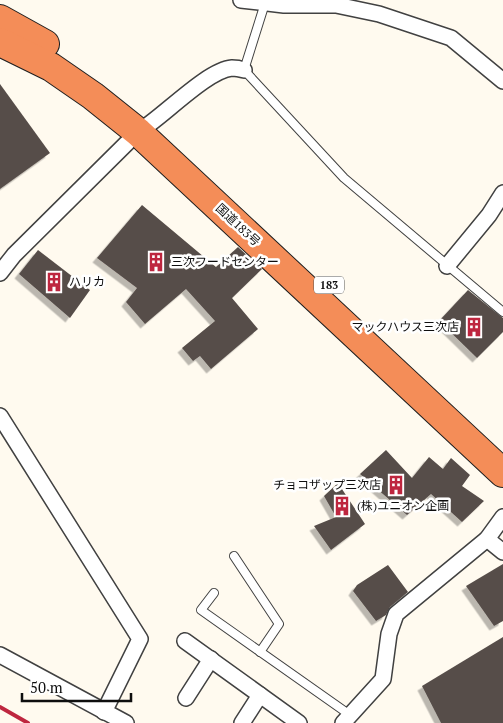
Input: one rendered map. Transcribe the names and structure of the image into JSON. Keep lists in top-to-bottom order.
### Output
{
  "streets": {
    "highway": ["国道183号", "183"]
  },
  "places": {
    "building": [
      "三次フードセンター",
      "ハリカ",
      "マックハウス三次店",
      "チョコザップ三次店",
      "(株)ユニオン企画"
    ]
  },
  "scale_bar": "50 m"
}
